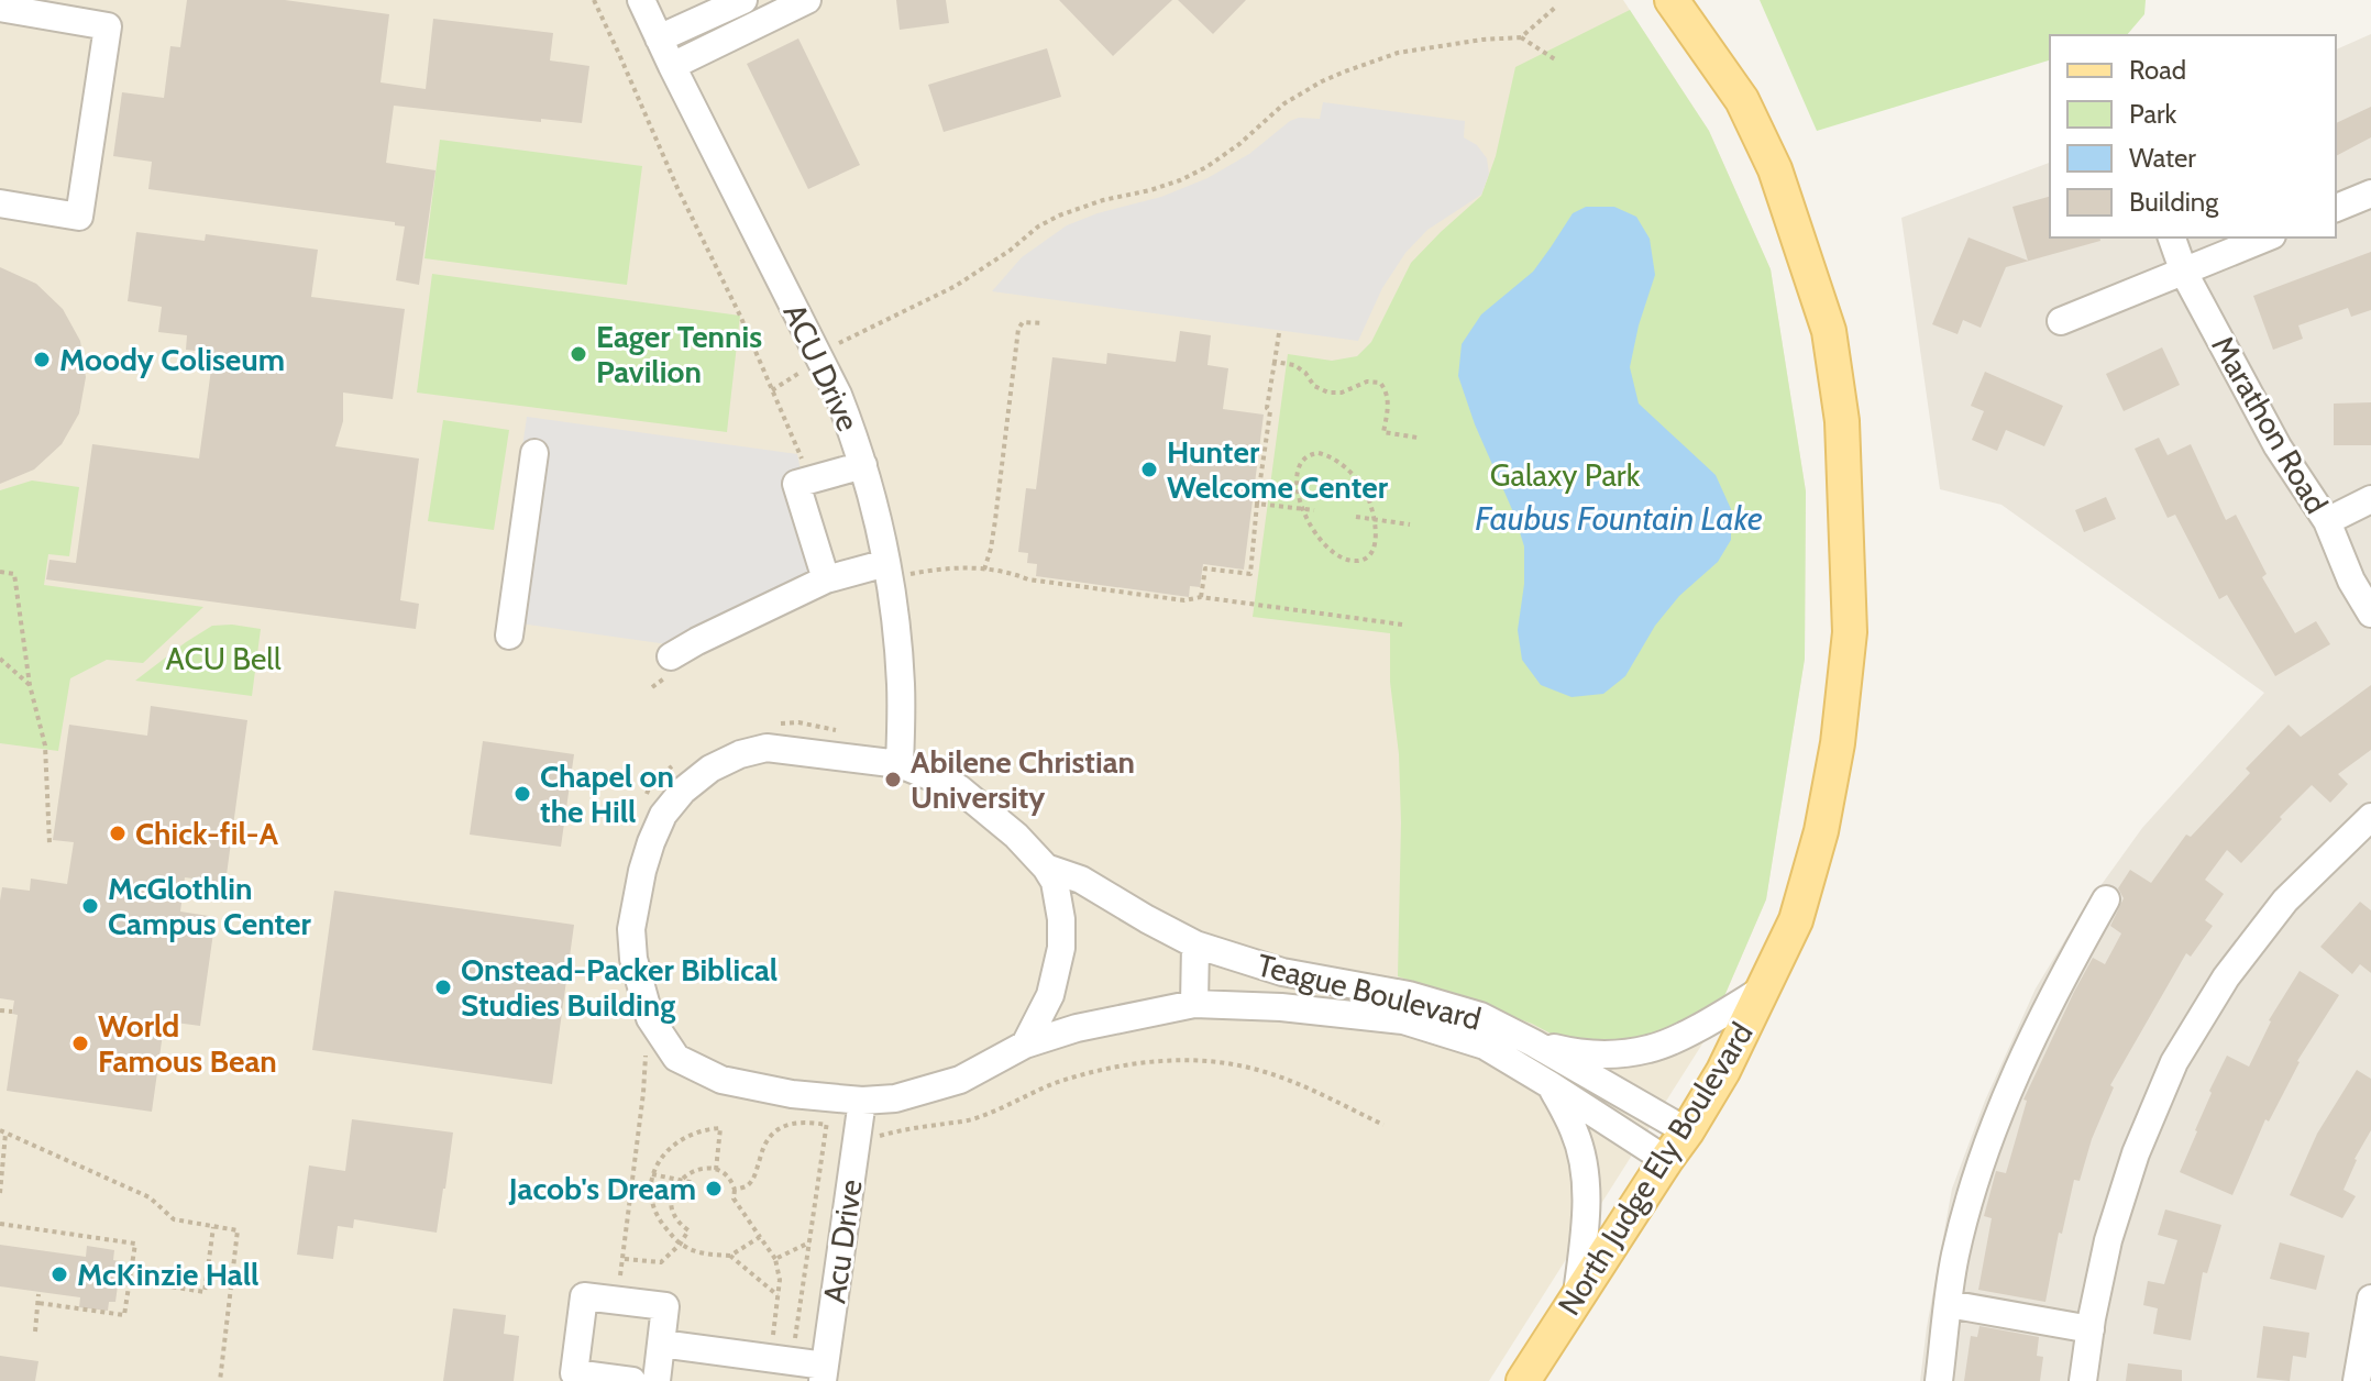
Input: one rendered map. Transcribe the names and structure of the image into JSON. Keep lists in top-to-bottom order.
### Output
{
  "streets": {
    "main road": ["North Judge Ely Boulevard"],
    "street": [
      "ACU Drive",
      "Marathon Road",
      "Teague Boulevard",
      "Acu Drive"
    ]
  },
  "crossings": [
    ["ACU Drive", "Teague Boulevard"],
    ["Teague Boulevard", "North Judge Ely Boulevard"],
    ["Teague Boulevard", "Acu Drive"]
  ],
  "water": ["Faubus Fountain Lake"],
  "parks": ["Galaxy Park", "ACU Bell"],
  "places": [
    "Eager Tennis Pavilion",
    "Moody Coliseum",
    "Hunter Welcome Center",
    "Abilene Christian University",
    "Chapel on the Hill",
    "Chick-fil-A",
    "McGlothlin Campus Center",
    "Onstead-Packer Biblical Studies Building",
    "World Famous Bean",
    "Jacob's Dream",
    "McKinzie Hall"
  ],
  "legend": [
    "Road",
    "Park",
    "Water",
    "Building"
  ]
}
